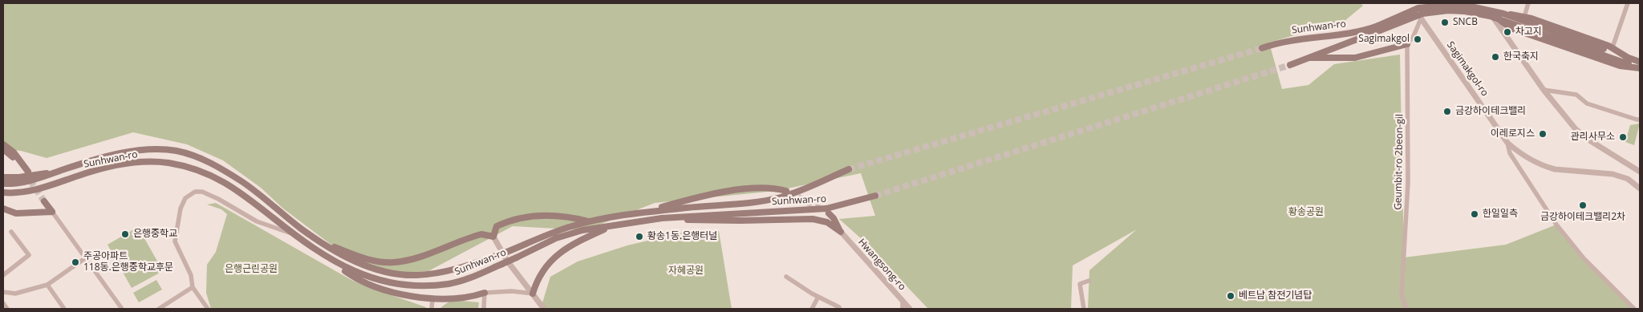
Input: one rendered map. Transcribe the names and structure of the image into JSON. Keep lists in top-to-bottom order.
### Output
{
  "streets": {
    "main road": ["Sunhwan-ro"],
    "street": ["Sagimakgol-ro", "Geumbit-ro 2beon-gil", "Hwangsong-ro"]
  },
  "parks": ["황송공원", "은행근린공원", "자혜공원"],
  "places": [
    "SNCB",
    "차고지",
    "Sagimakgol",
    "한국축지",
    "금강하이테크밸리",
    "이레로지스",
    "관리사무소",
    "금강하이테크밸리2차",
    "한일일측",
    "은행중학교",
    "황송1동.은행터널",
    "주공아파트 118동.은행중학교후문",
    "베트남 참전기념탑"
  ]
}
